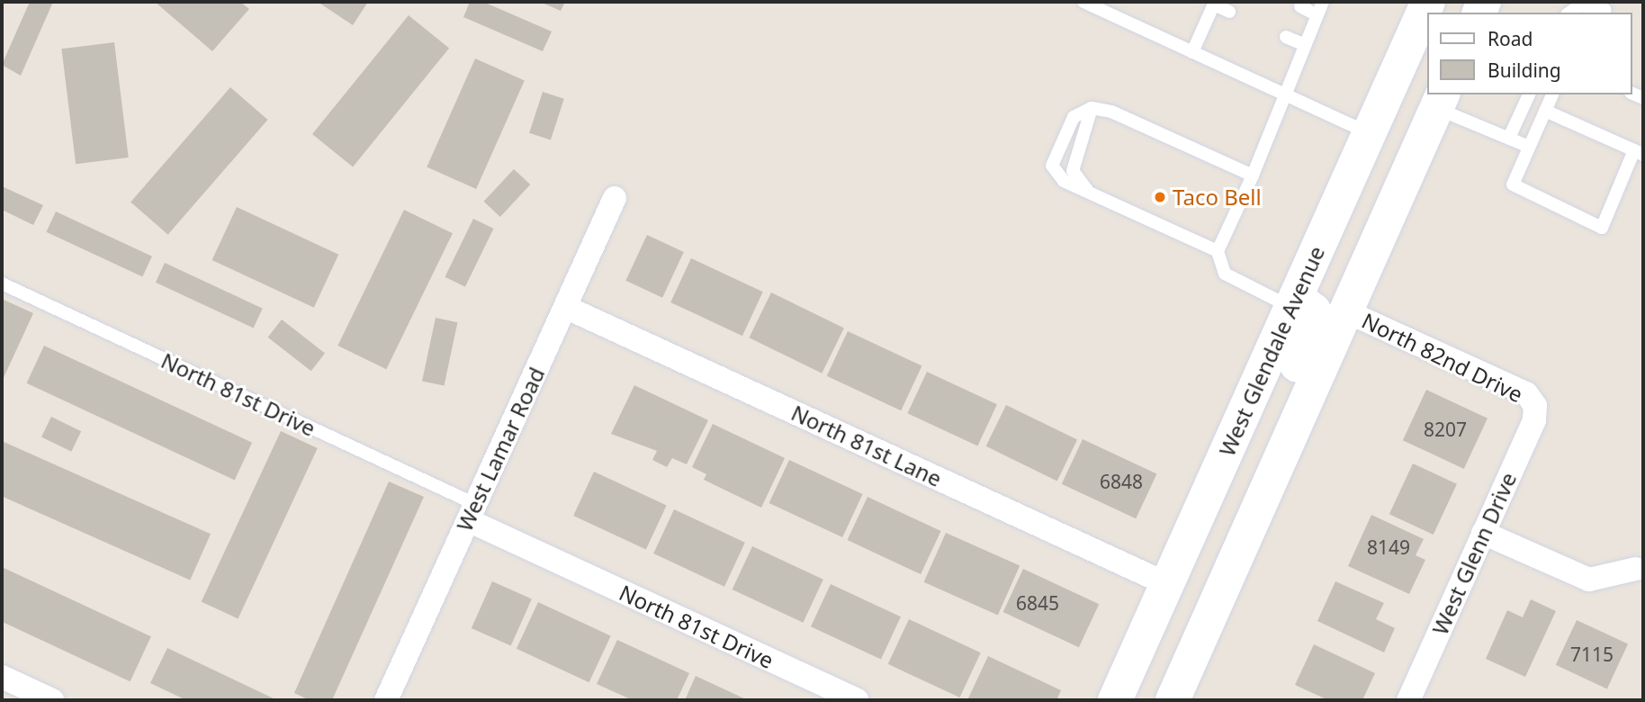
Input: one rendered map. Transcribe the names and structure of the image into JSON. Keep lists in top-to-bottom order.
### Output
{
  "streets": {
    "main road": ["West Glendale Avenue"],
    "street": [
      "North 82nd Drive",
      "North 81st Drive",
      "North 81st Lane",
      "West Lamar Road",
      "West Glenn Drive"
    ]
  },
  "crossings": [
    ["West Glendale Avenue", "North 81st Lane"],
    ["North 82nd Drive", "West Glenn Drive"],
    ["North 81st Drive", "West Lamar Road"],
    ["North 81st Lane", "West Lamar Road"]
  ],
  "places": ["Taco Bell"],
  "house_numbers": [
    "8207",
    "6848",
    "8149",
    "6845",
    "7115"
  ],
  "legend": ["Road", "Building"]
}
